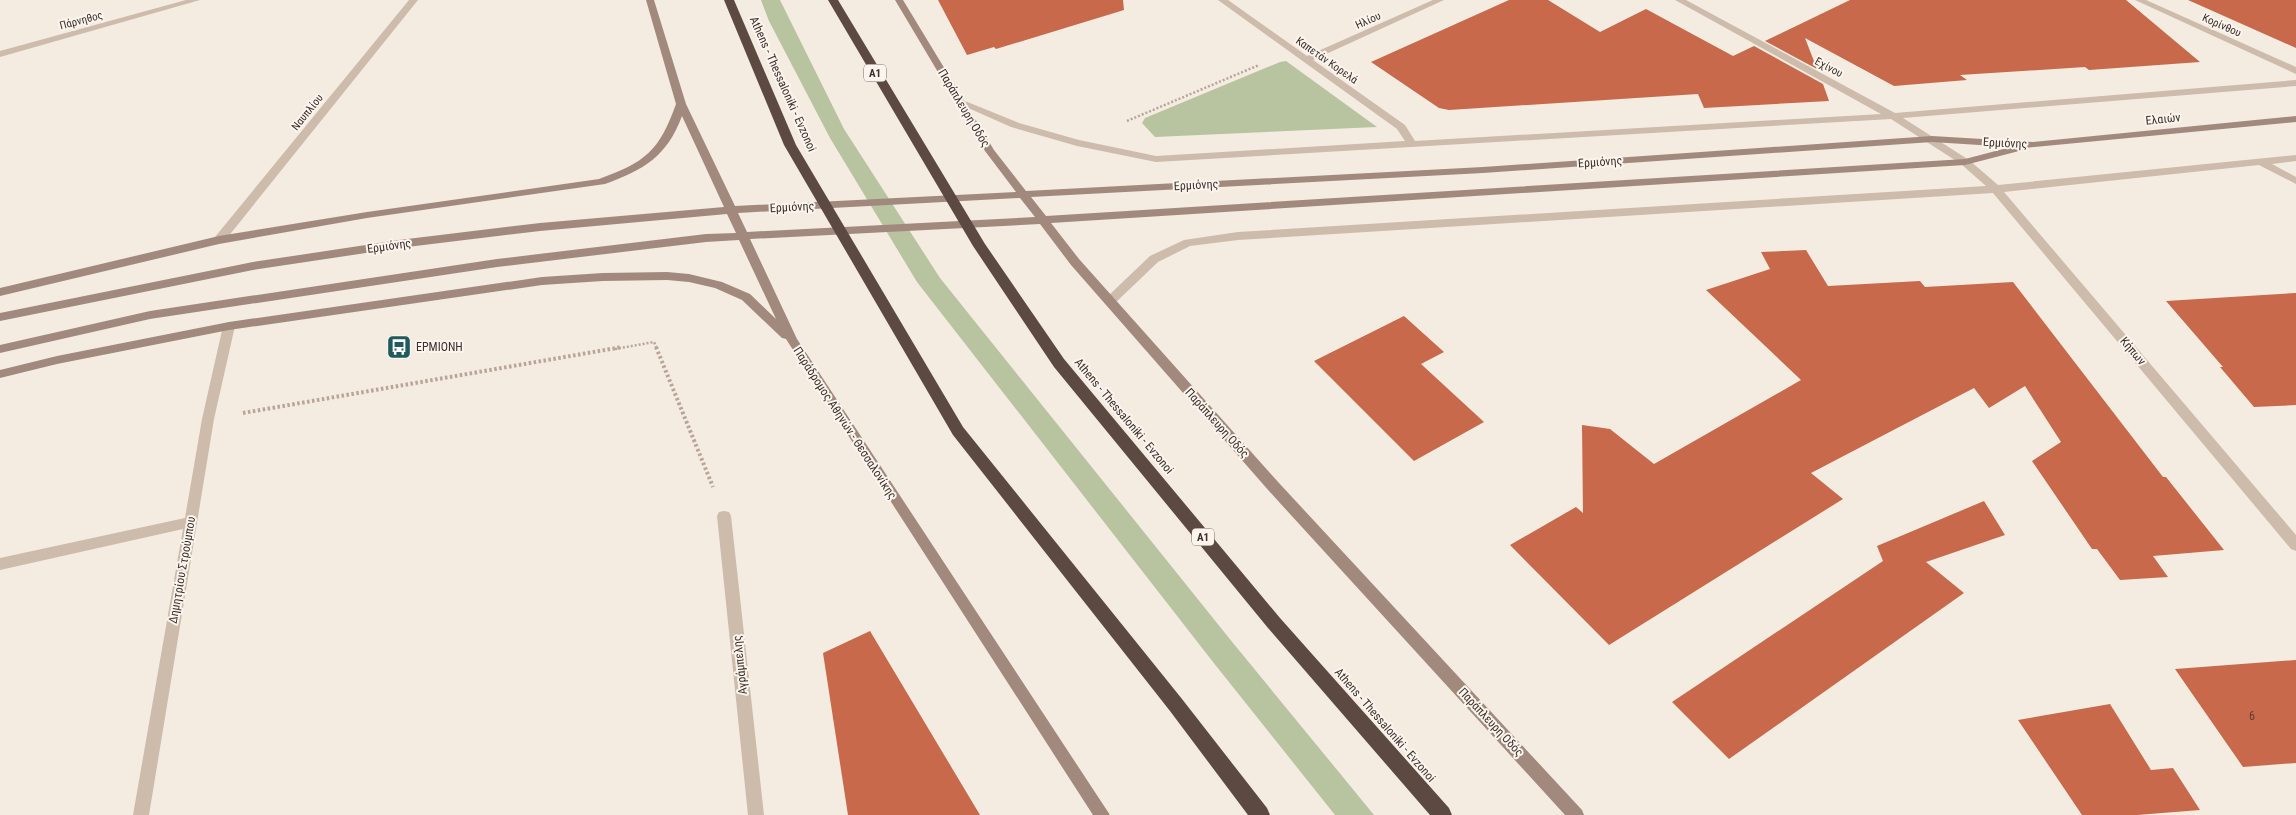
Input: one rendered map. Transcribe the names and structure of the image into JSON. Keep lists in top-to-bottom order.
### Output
{
  "streets": {
    "highway": ["Α1", "Athens - Thessaloniki - Evzonoi"],
    "street": [
      "Πάρνηθος",
      "Ηλίου",
      "Κορίνθου",
      "Καπετάν Κορελά",
      "Εχίνου",
      "Παράπλευρη Οδός",
      "Ναυπλίου",
      "Ελαιών",
      "Ερμιόνης",
      "Κήπων",
      "Παράδρομος Αθηνών - Θεσσαλονίκης",
      "Δημητρίου Στρούμπου",
      "Αγράμπελης"
    ]
  },
  "crossings": [
    ["Ηλίου", "Καπετάν Κορελά"],
    ["Εχίνου", "Ερμιόνης"],
    ["Εχίνου", "Κήπων"],
    ["Ελαιών", "Ερμιόνης"],
    ["Ερμιόνης", "Κήπων"]
  ],
  "places": {
    "bus stop": ["ΕΡΜΙΟΝΗ"]
  },
  "house_numbers": ["6"]
}
